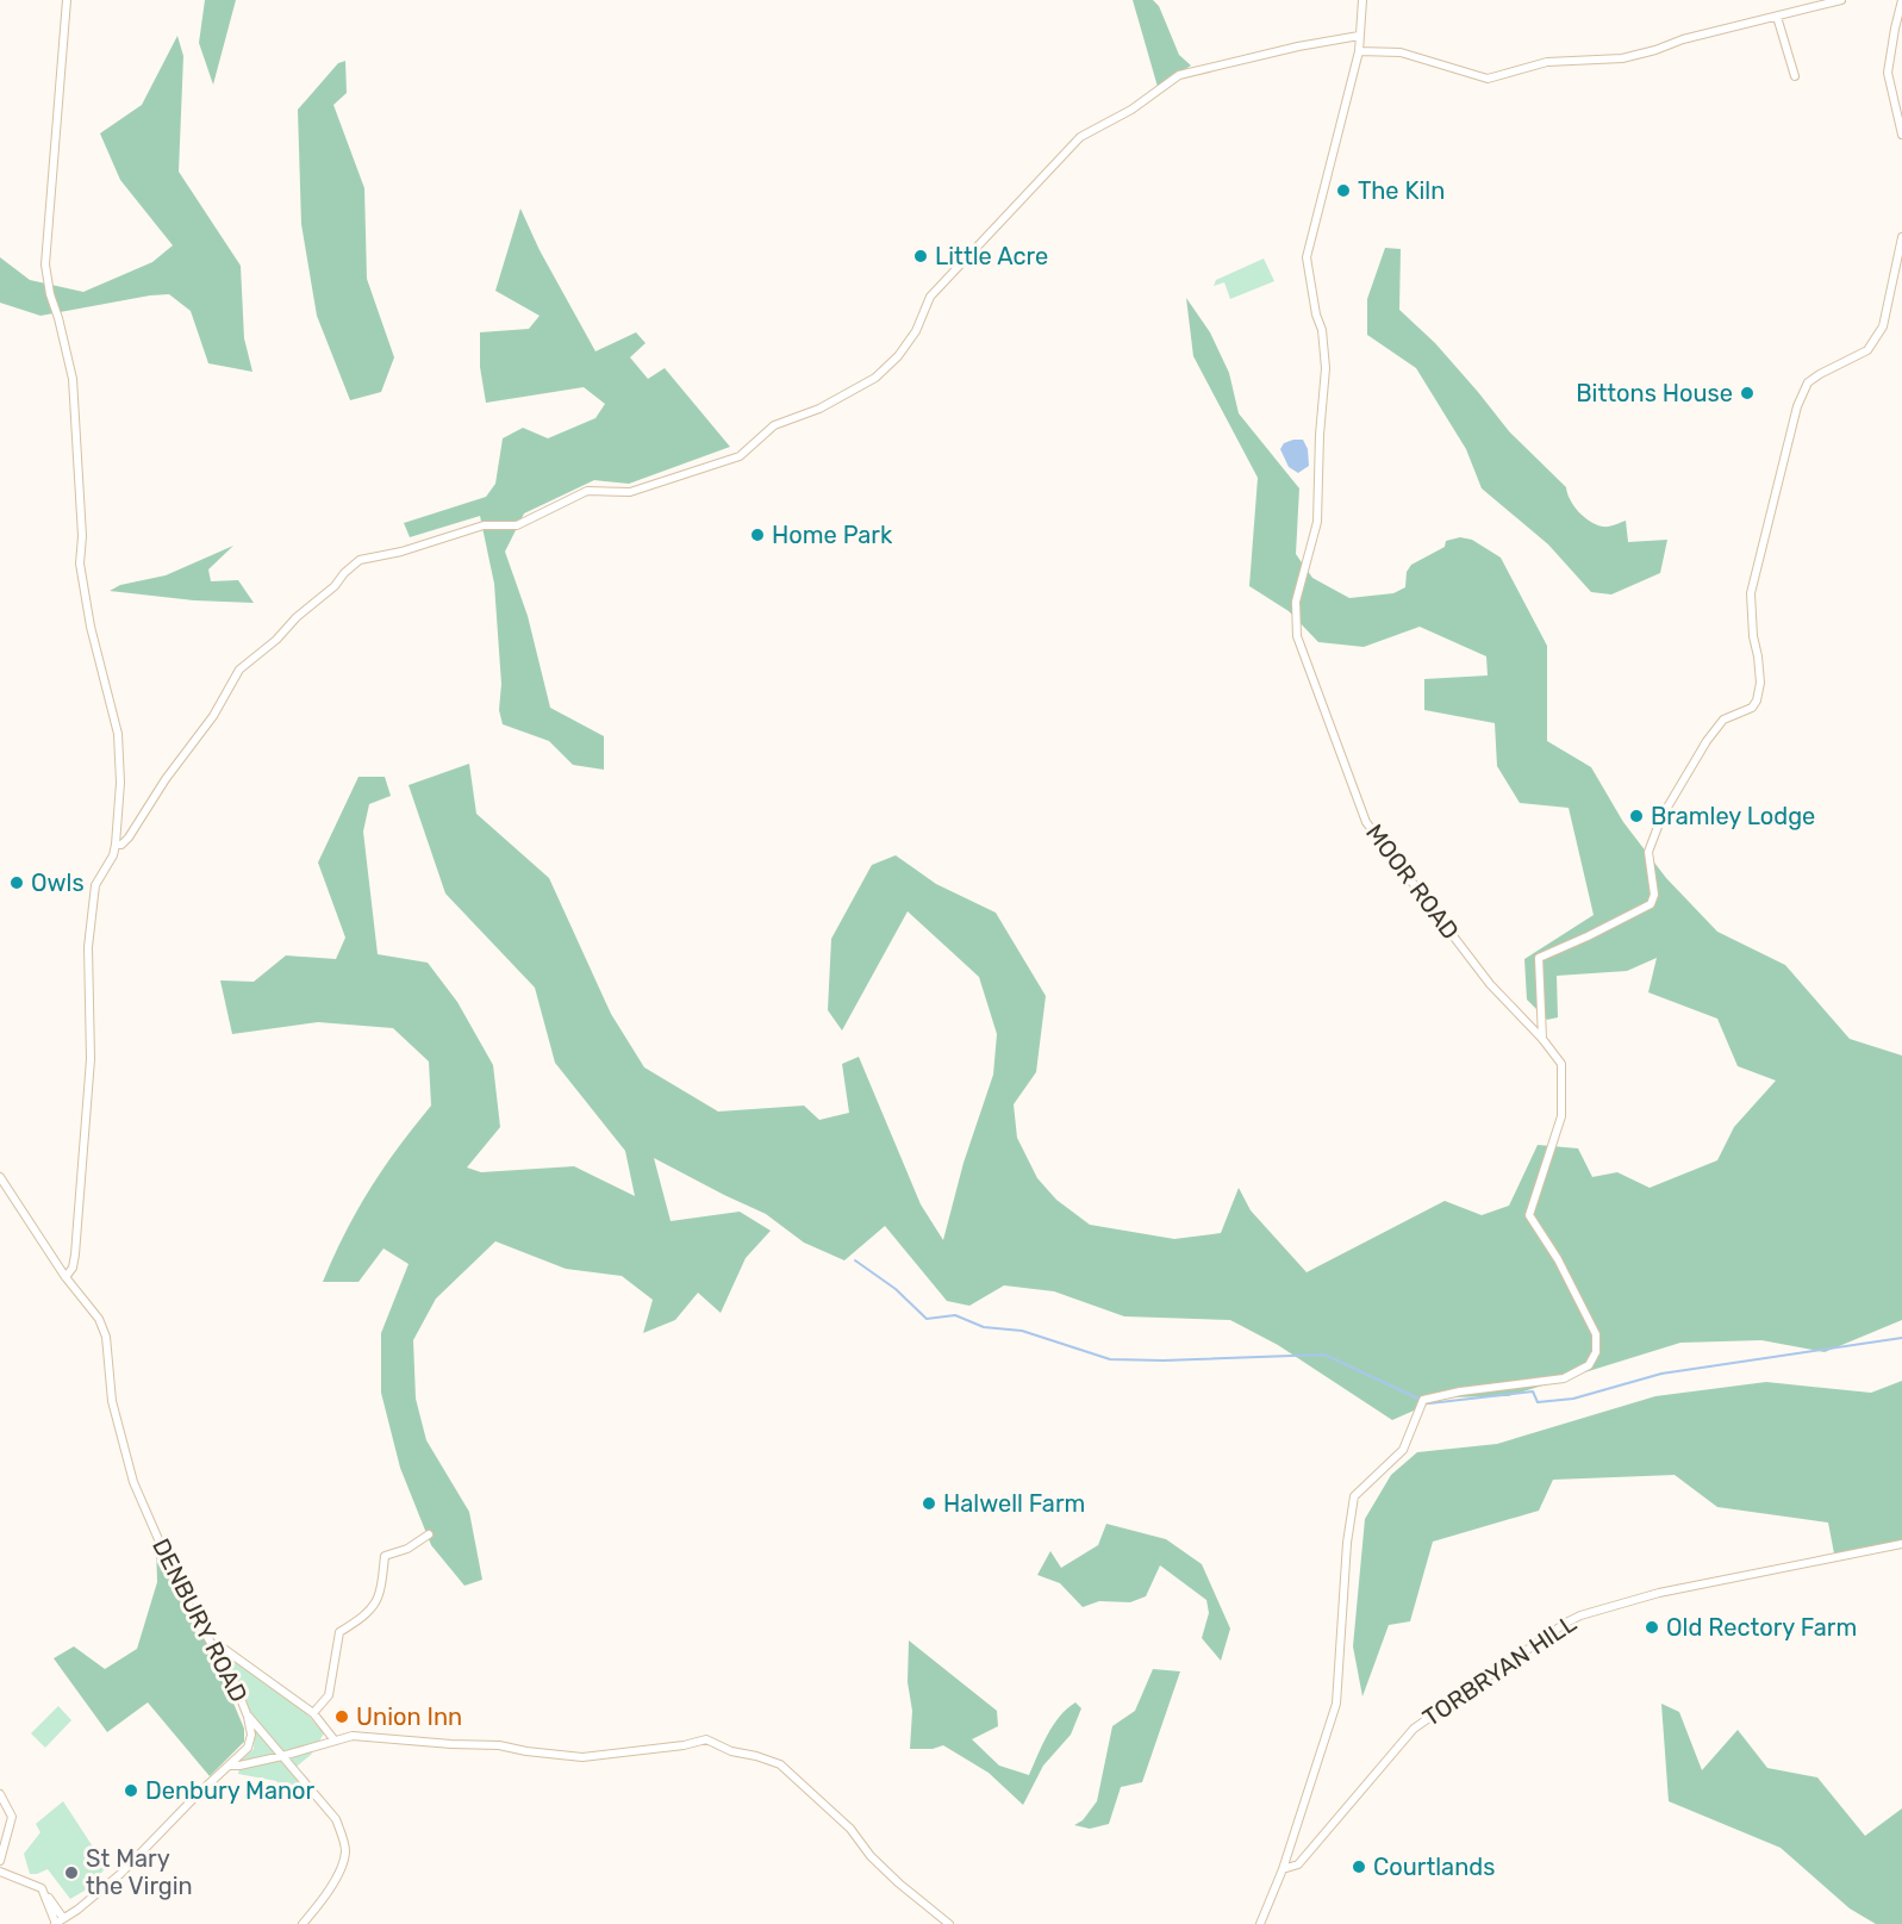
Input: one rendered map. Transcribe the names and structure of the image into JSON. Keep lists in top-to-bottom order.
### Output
{
  "streets": {
    "street": ["MOOR ROAD", "DENBURY ROAD", "TORBRYAN HILL"]
  },
  "places": [
    "The Kiln",
    "Little Acre",
    "Bittons House",
    "Home Park",
    "Bramley Lodge",
    "Owls",
    "Halwell Farm",
    "Old Rectory Farm",
    "Union Inn",
    "Denbury Manor",
    "Courtlands",
    "St Mary the Virgin"
  ]
}
